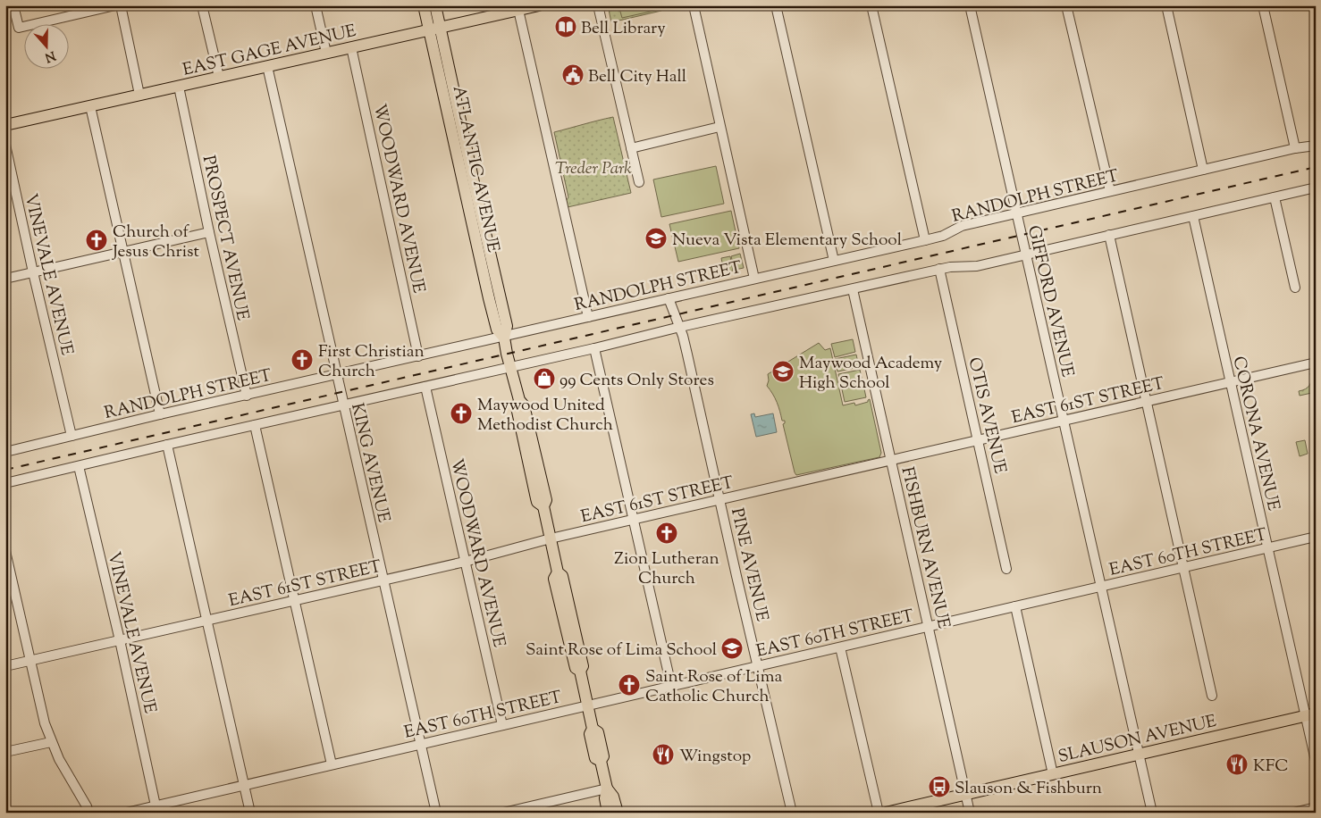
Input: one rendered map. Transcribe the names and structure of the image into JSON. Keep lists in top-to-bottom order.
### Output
{
  "streets": {
    "main road": ["EAST GAGE AVENUE", "ATLANTIC AVENUE", "SLAUSON AVENUE"],
    "street": [
      "RANDOLPH STREET",
      "WOODWARD AVENUE",
      "PROSPECT AVENUE",
      "VINEVALE AVENUE",
      "GIFFORD AVENUE",
      "EAST 61ST STREET",
      "OTIS AVENUE",
      "CORONA AVENUE",
      "KING AVENUE",
      "FISHBURN AVENUE",
      "EAST 60TH STREET",
      "PINE AVENUE"
    ]
  },
  "crossings": [
    ["EAST GAGE AVENUE", "ATLANTIC AVENUE"],
    ["EAST GAGE AVENUE", "WOODWARD AVENUE"],
    ["EAST GAGE AVENUE", "PROSPECT AVENUE"],
    ["EAST GAGE AVENUE", "KING AVENUE"],
    ["ATLANTIC AVENUE", "RANDOLPH STREET"],
    ["ATLANTIC AVENUE", "EAST 61ST STREET"],
    ["ATLANTIC AVENUE", "EAST 60TH STREET"],
    ["RANDOLPH STREET", "WOODWARD AVENUE"],
    ["RANDOLPH STREET", "PROSPECT AVENUE"],
    ["RANDOLPH STREET", "VINEVALE AVENUE"],
    ["RANDOLPH STREET", "GIFFORD AVENUE"],
    ["RANDOLPH STREET", "KING AVENUE"],
    ["RANDOLPH STREET", "PINE AVENUE"],
    ["WOODWARD AVENUE", "EAST 61ST STREET"],
    ["WOODWARD AVENUE", "EAST 60TH STREET"],
    ["VINEVALE AVENUE", "EAST 61ST STREET"],
    ["VINEVALE AVENUE", "EAST 60TH STREET"],
    ["GIFFORD AVENUE", "EAST 61ST STREET"],
    ["GIFFORD AVENUE", "EAST 60TH STREET"],
    ["GIFFORD AVENUE", "SLAUSON AVENUE"],
    ["EAST 61ST STREET", "OTIS AVENUE"],
    ["EAST 61ST STREET", "CORONA AVENUE"],
    ["EAST 61ST STREET", "KING AVENUE"],
    ["EAST 61ST STREET", "FISHBURN AVENUE"],
    ["EAST 61ST STREET", "PINE AVENUE"],
    ["CORONA AVENUE", "EAST 60TH STREET"],
    ["CORONA AVENUE", "SLAUSON AVENUE"],
    ["KING AVENUE", "EAST 60TH STREET"],
    ["FISHBURN AVENUE", "EAST 60TH STREET"],
    ["FISHBURN AVENUE", "SLAUSON AVENUE"],
    ["EAST 60TH STREET", "PINE AVENUE"]
  ],
  "parks": ["Treder Park"],
  "places": {
    "library": ["Bell Library"],
    "public building": ["Bell City Hall"],
    "school or university": ["Nueva Vista Elementary School", "Maywood Academy High School", "Saint Rose of Lima School"],
    "church": [
      "Church of Jesus Christ",
      "First Christian Church",
      "Maywood United Methodist Church",
      "Zion Lutheran Church",
      "Saint Rose of Lima Catholic Church"
    ],
    "shop": ["99 Cents Only Stores"],
    "restaurant": ["Wingstop", "KFC"],
    "bus stop": ["Slauson & Fishburn"]
  },
  "north": "bottom"
}
